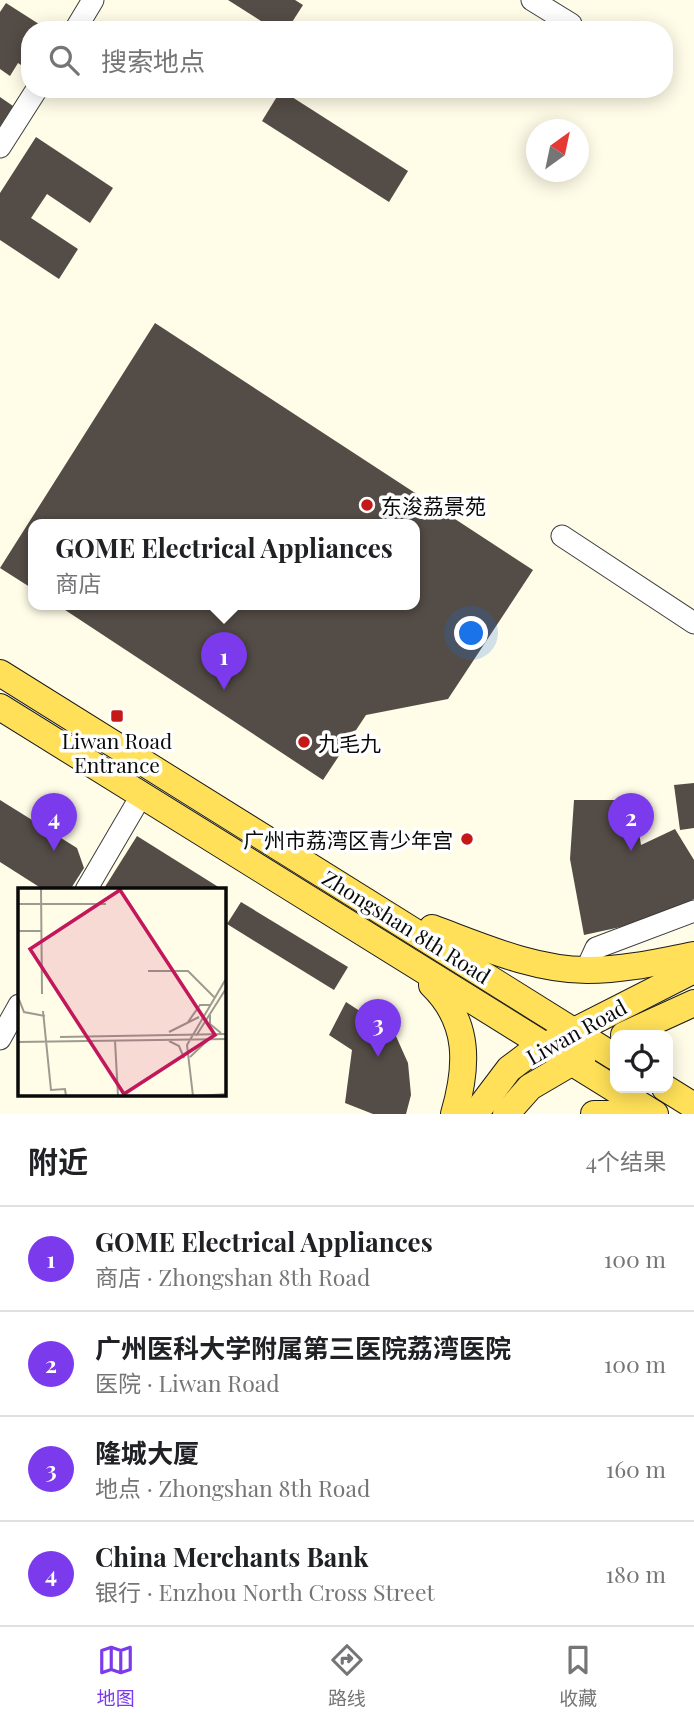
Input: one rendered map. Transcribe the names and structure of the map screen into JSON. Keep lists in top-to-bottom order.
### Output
{
  "streets": {
    "main road": ["Zhongshan 8th Road", "Liwan Road"]
  },
  "crossings": [
    ["Zhongshan 8th Road", "Liwan Road"]
  ],
  "places": {
    "other": ["东浚荔景苑", "九毛九", "广州市荔湾区青少年宫"],
    "transit": ["Liwan Road Entrance"]
  },
  "north": "top right",
  "page": {
    "search": "搜索地点",
    "popup": ["GOME Electrical Appliances", "商店"],
    "pins": [
      "1",
      "2",
      "4",
      "3"
    ],
    "heading": ["附近", "4个结果"],
    "list": [
      {
        "mark": "1",
        "name": "GOME Electrical Appliances",
        "note": "商店 · Zhongshan 8th Road",
        "value": "100 m"
      },
      {
        "mark": "2",
        "name": "广州医科大学附属第三医院荔湾医院",
        "note": "医院 · Liwan Road",
        "value": "100 m"
      },
      {
        "mark": "3",
        "name": "隆城大厦",
        "note": "地点 · Zhongshan 8th Road",
        "value": "160 m"
      },
      {
        "mark": "4",
        "name": "China Merchants Bank",
        "note": "银行 · Enzhou North Cross Street",
        "value": "180 m"
      }
    ],
    "nav": ["地图", "路线", "收藏"]
  }
}
